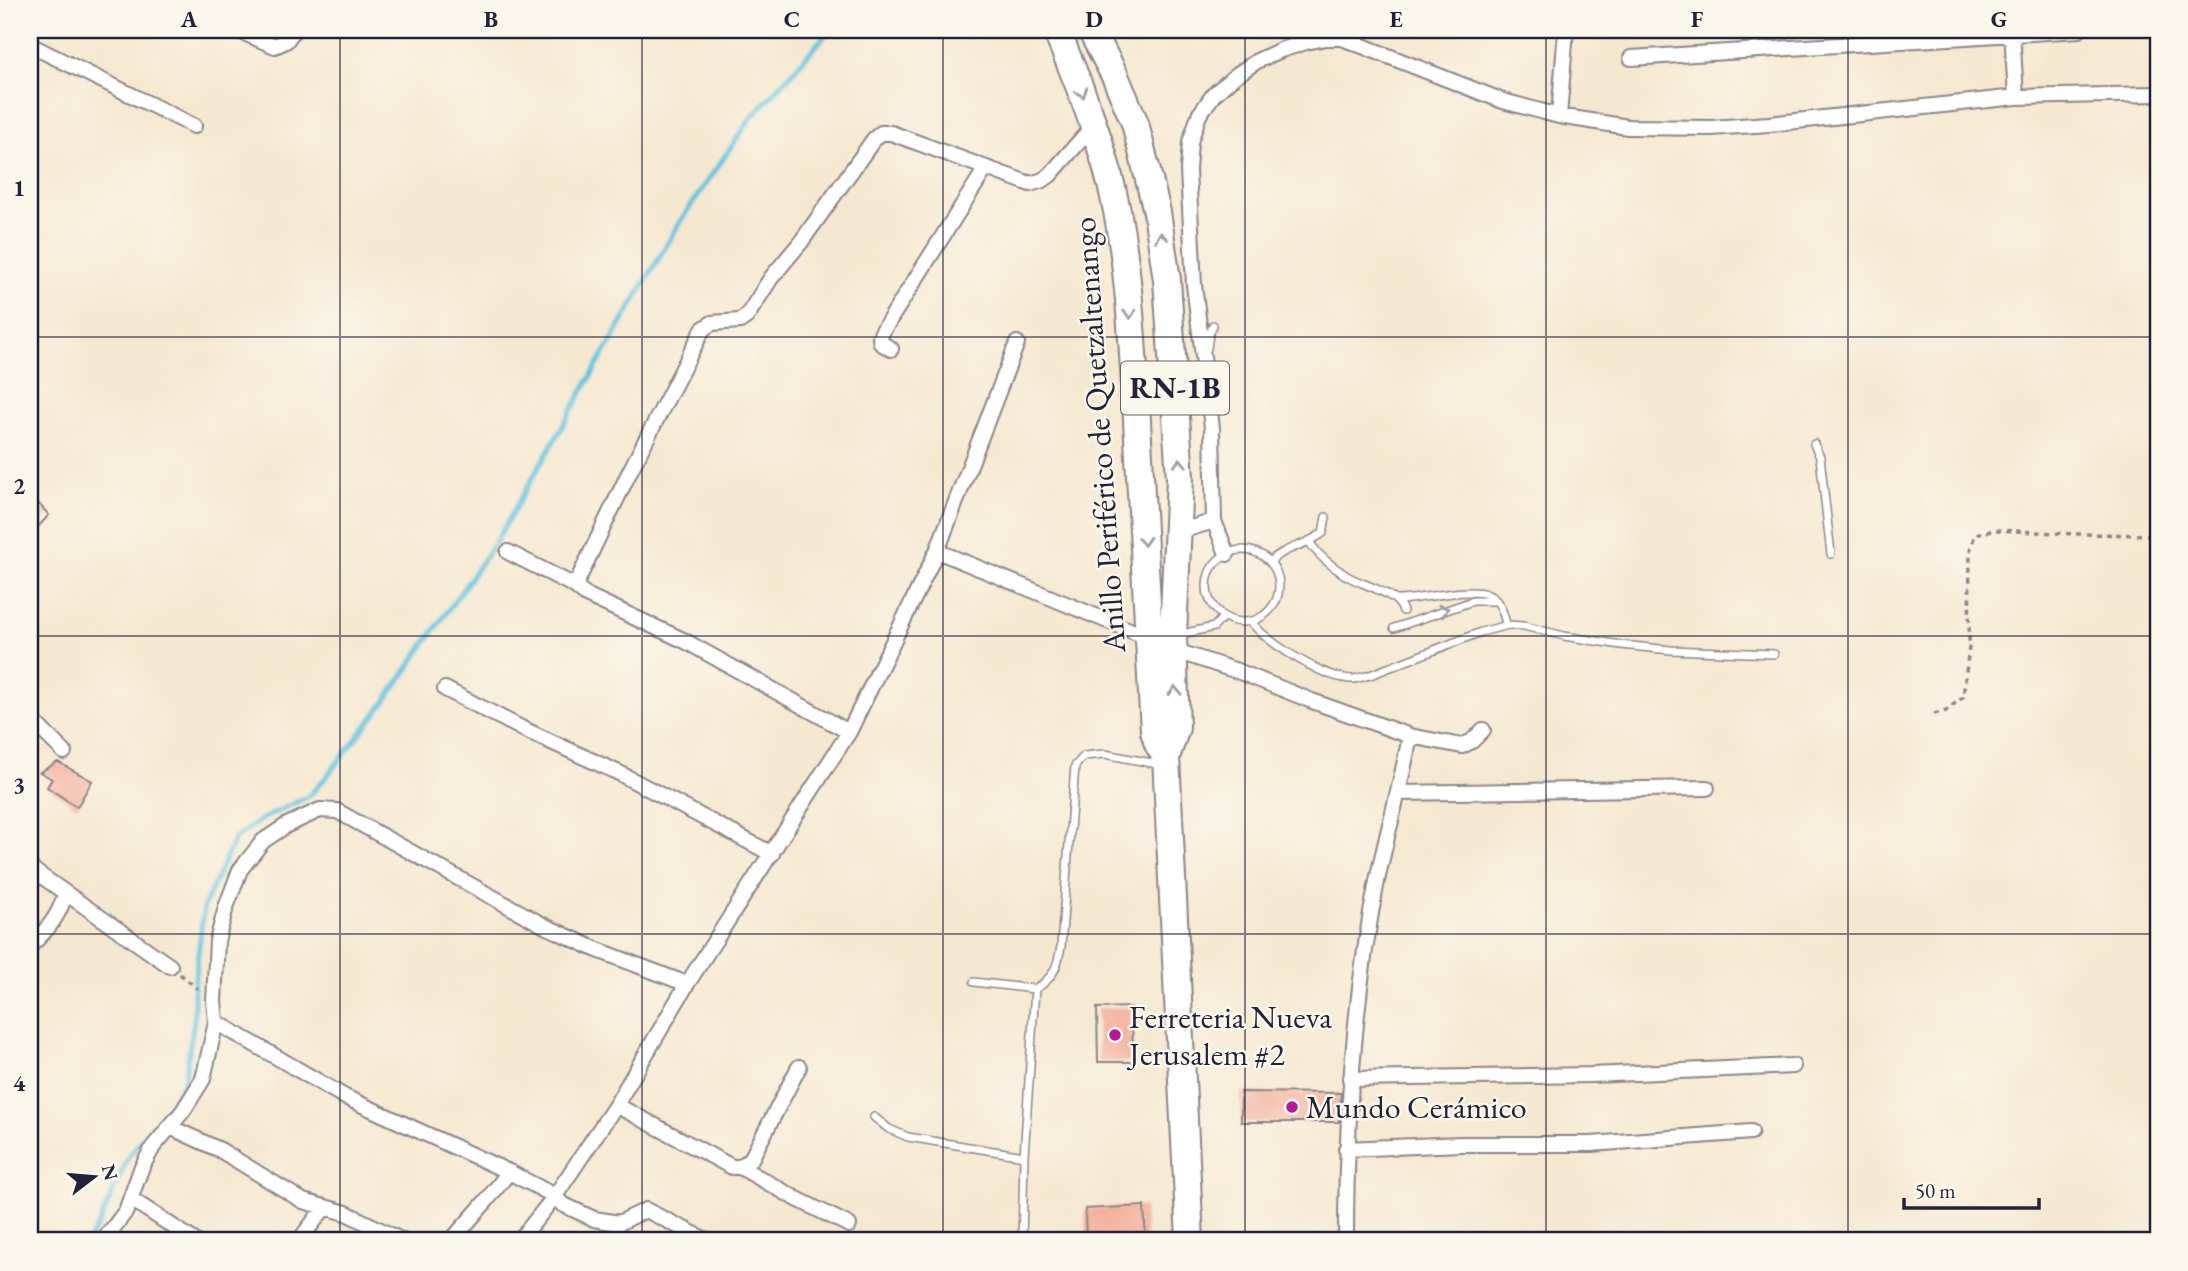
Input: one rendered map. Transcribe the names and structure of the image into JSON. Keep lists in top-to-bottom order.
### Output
{
  "streets": {
    "highway": ["RN-1B", "Anillo Periférico de Quetzaltenango"]
  },
  "places": ["Ferreteria Nueva Jerusalem #2", "Mundo Cerámico"],
  "scale_bar": "50 m",
  "north": "right",
  "grid": {
    "columns": [
      "A",
      "B",
      "C",
      "D",
      "E",
      "F",
      "G"
    ],
    "rows": [
      "1",
      "2",
      "3",
      "4"
    ]
  }
}
